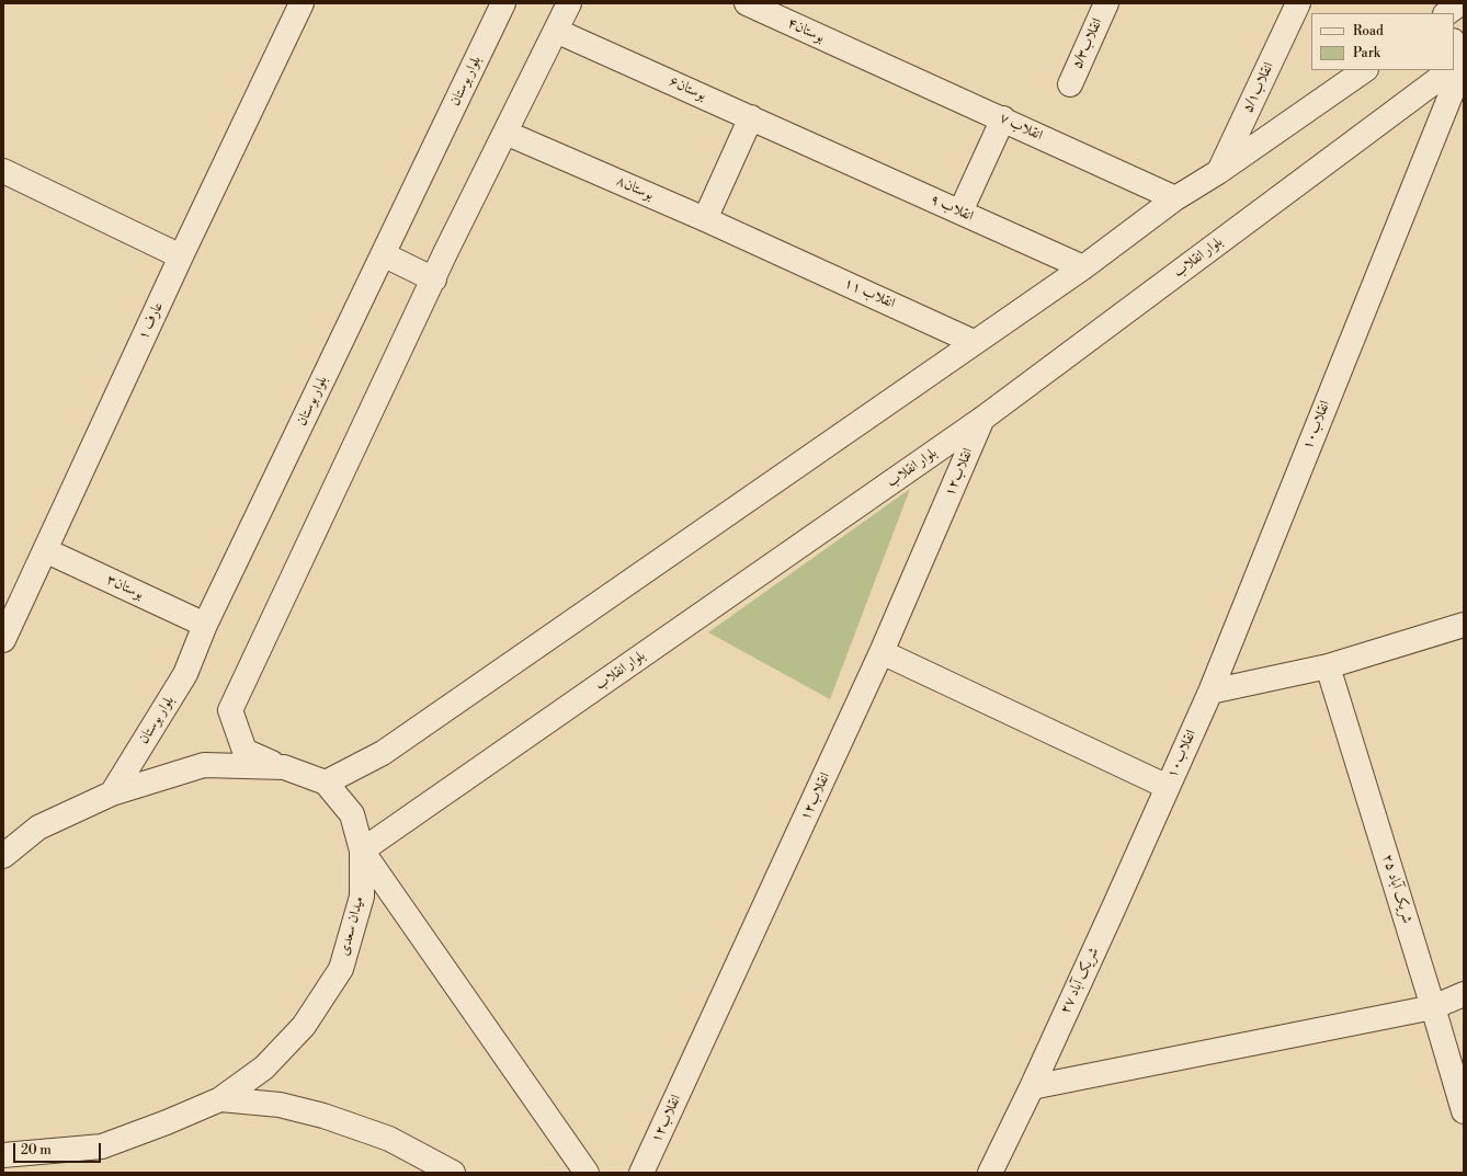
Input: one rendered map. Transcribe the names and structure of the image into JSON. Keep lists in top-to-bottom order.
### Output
{
  "streets": {
    "street": [
      "بوستان۴",
      "انقلاب۵/۳",
      "بلوار بوستان",
      "انقلاب۵/۱",
      "بوستان۶",
      "انقلاب ۷",
      "بوستان۸",
      "انقلاب ۹",
      "بلوار انقلاب",
      "انقلاب ۱۱",
      "عارف ۱",
      "انقلاب۱۰",
      "انقلاب۱۲",
      "بوستان۳",
      "شریک آباد ۲۵",
      "میدان سعدی",
      "شریک آباد ۲۷"
    ]
  },
  "crossings": [
    ["بوستان۴", "انقلاب ۷"],
    ["بلوار بوستان", "بوستان۳"],
    ["بوستان۶", "انقلاب ۹"],
    ["بوستان۸", "انقلاب ۱۱"],
    ["بلوار انقلاب", "انقلاب۱۰"],
    ["بلوار انقلاب", "انقلاب۱۲"],
    ["بلوار انقلاب", "میدان سعدی"],
    ["عارف ۱", "بوستان۳"],
    ["انقلاب۱۰", "شریک آباد ۲۷"]
  ],
  "legend": ["Road", "Park"],
  "scale_bar": "20 m"
}
